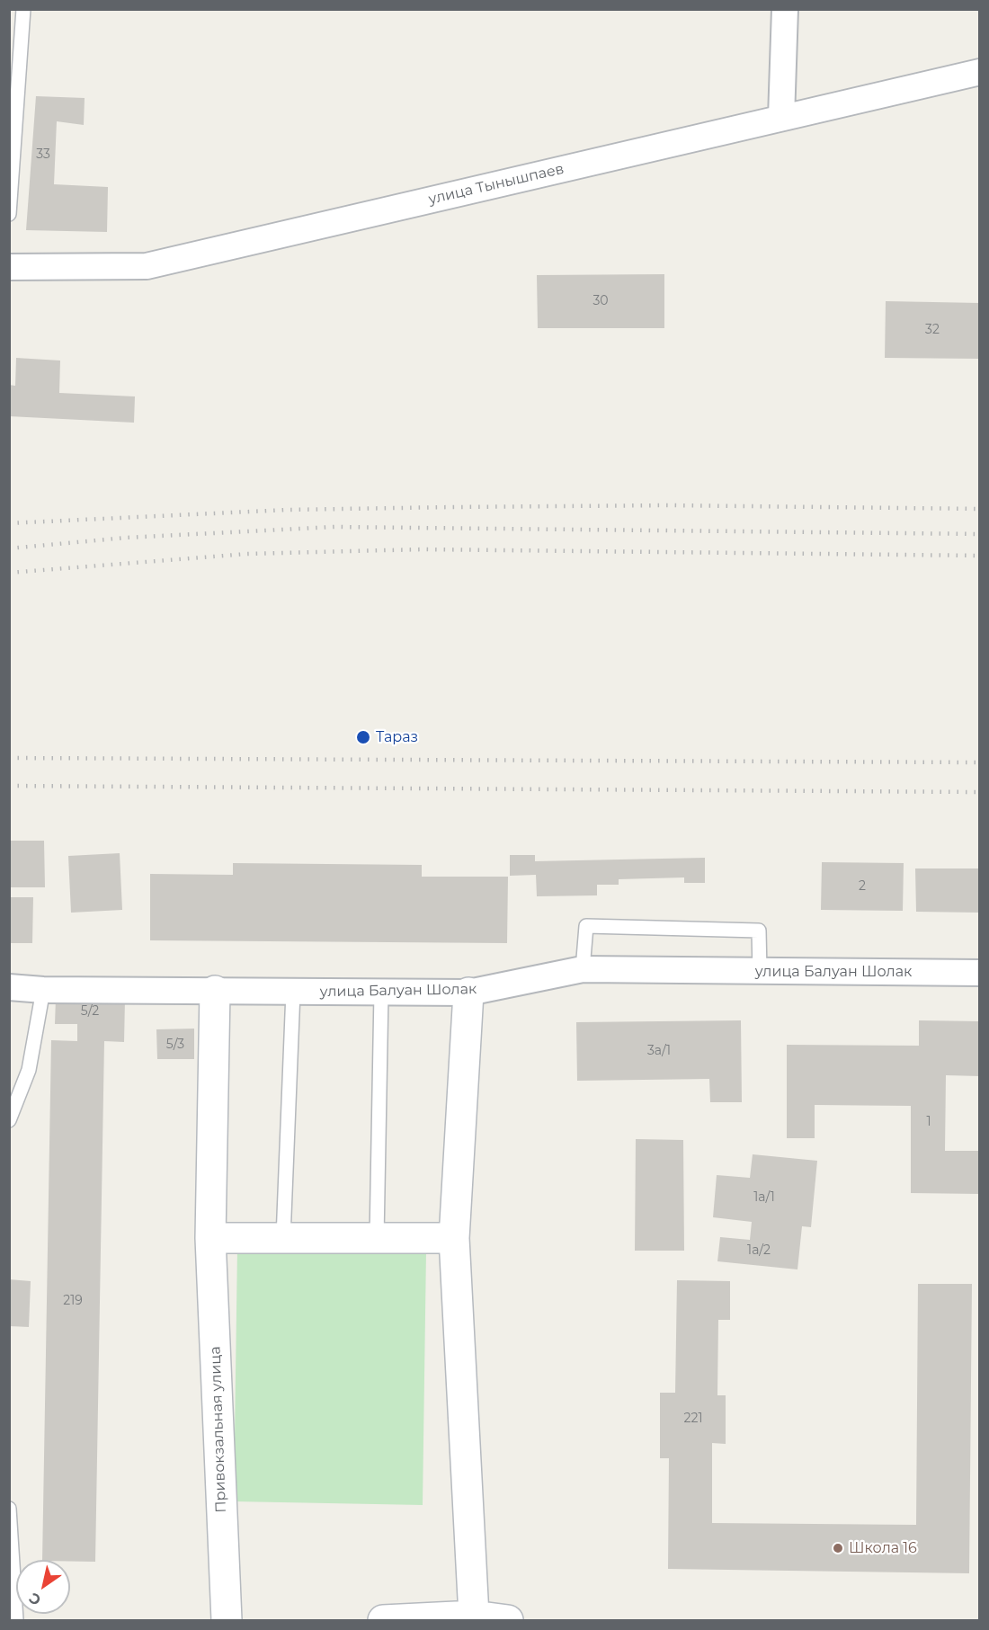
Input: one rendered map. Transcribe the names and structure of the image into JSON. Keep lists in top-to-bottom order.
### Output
{
  "streets": {
    "street": ["улица Тынышпаев", "улица Балуан Шолак", "Привокзальная улица"]
  },
  "crossings": [
    ["улица Балуан Шолак", "Привокзальная улица"]
  ],
  "places": ["Тараз", "Школа 16"],
  "house_numbers": [
    "33",
    "30",
    "32",
    "2",
    "5/2",
    "5/3",
    "3а/1",
    "1",
    "1а/1",
    "1а/2",
    "219",
    "221"
  ],
  "north": "bottom left"
}
